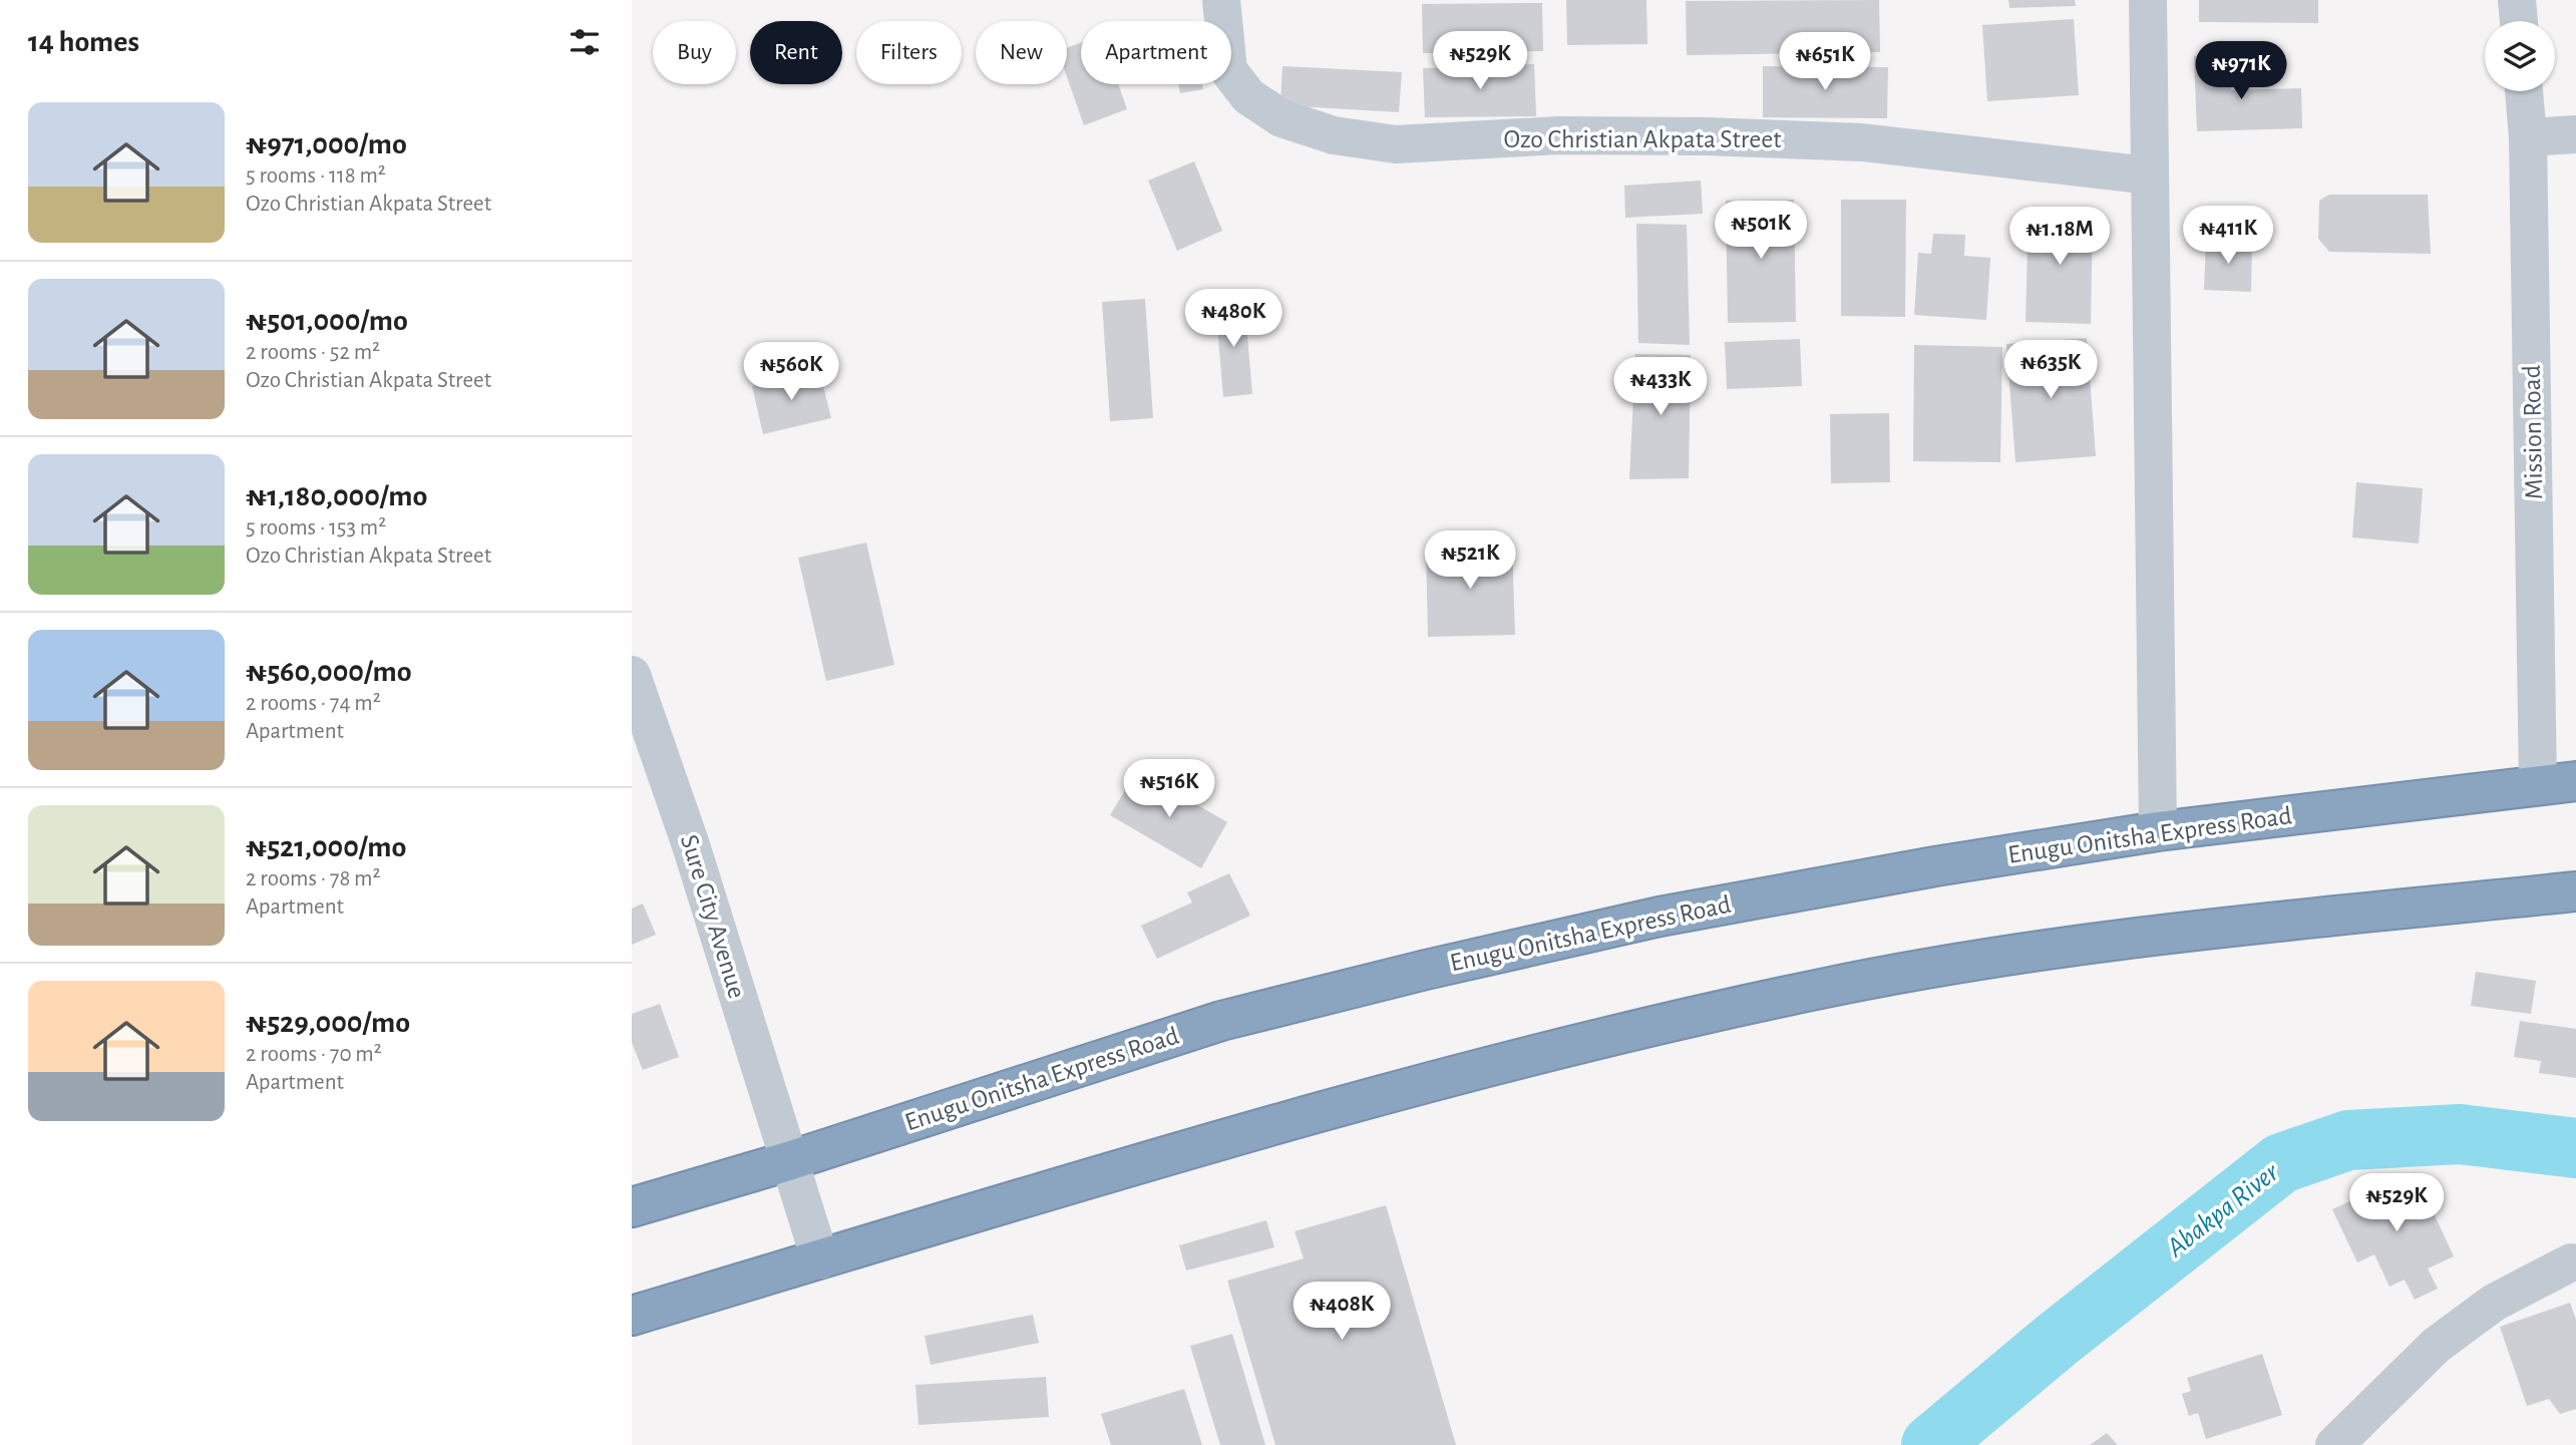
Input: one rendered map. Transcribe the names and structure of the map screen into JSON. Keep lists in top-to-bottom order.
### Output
{
  "streets": {
    "highway": ["Enugu Onitsha Express Road"],
    "street": ["Ozo Christian Akpata Street", "Mission Road", "Sure City Avenue"]
  },
  "crossings": [
    ["Mission Road", "Enugu Onitsha Express Road"],
    ["Enugu Onitsha Express Road", "Sure City Avenue"]
  ],
  "water": ["Abakpa River"],
  "page": {
    "heading": "14 homes",
    "chip": [
      "Buy",
      "Rent",
      "Filters",
      "New",
      "Apartment"
    ],
    "price": [
      "₦529K",
      "₦651K",
      "₦971K",
      "₦501K",
      "₦411K",
      "₦1.18M",
      "₦480K",
      "₦635K",
      "₦560K",
      "₦433K",
      "₦521K",
      "₦516K",
      "₦529K",
      "₦408K"
    ],
    "list": [
      {
        "name": "₦971,000/mo",
        "note": "5 rooms · 118 m² · Ozo Christian Akpata Street"
      },
      {
        "name": "₦501,000/mo",
        "note": "2 rooms · 52 m² · Ozo Christian Akpata Street"
      },
      {
        "name": "₦1,180,000/mo",
        "note": "5 rooms · 153 m² · Ozo Christian Akpata Street"
      },
      {
        "name": "₦560,000/mo",
        "note": "2 rooms · 74 m² · Apartment"
      },
      {
        "name": "₦521,000/mo",
        "note": "2 rooms · 78 m² · Apartment"
      },
      {
        "name": "₦529,000/mo",
        "note": "2 rooms · 70 m² · Apartment"
      }
    ]
  }
}
